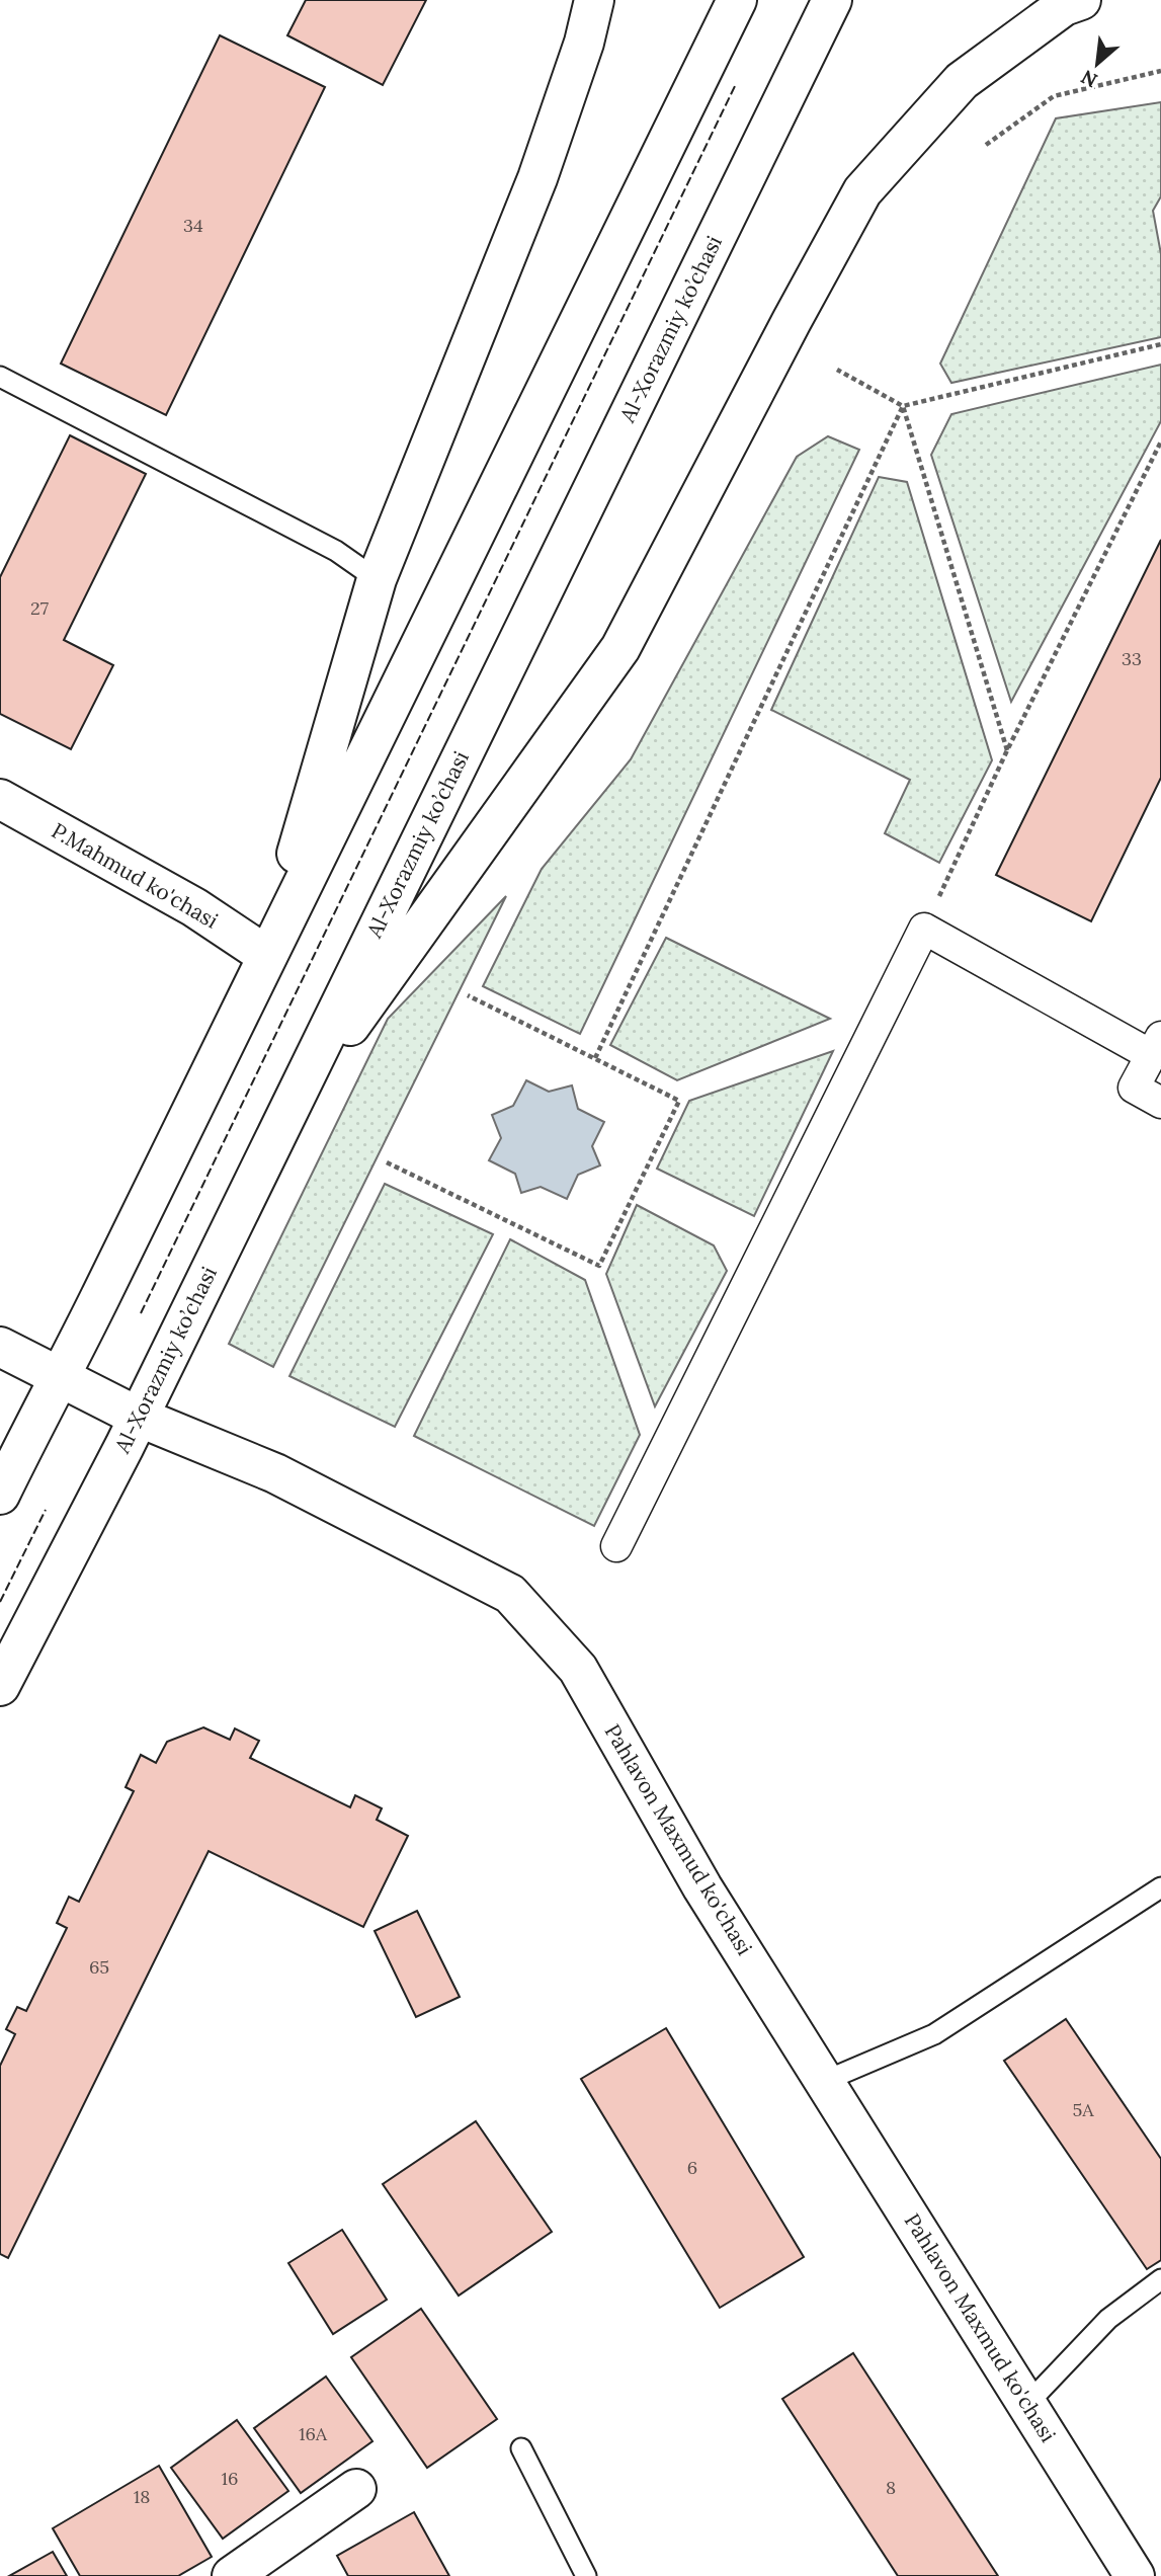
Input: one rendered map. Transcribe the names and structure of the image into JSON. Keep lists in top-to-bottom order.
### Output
{
  "streets": {
    "main road": ["Al-Xorazmiy ko’chasi", "P.Mahmud ko'chasi", "Pahlavon Maxmud ko'chasi"]
  },
  "crossings": [
    ["Al-Xorazmiy ko’chasi", "Pahlavon Maxmud ko'chasi"]
  ],
  "house_numbers": [
    "34",
    "27",
    "33",
    "65",
    "5A",
    "6",
    "16A",
    "16",
    "8",
    "18"
  ],
  "north": "bottom left"
}
